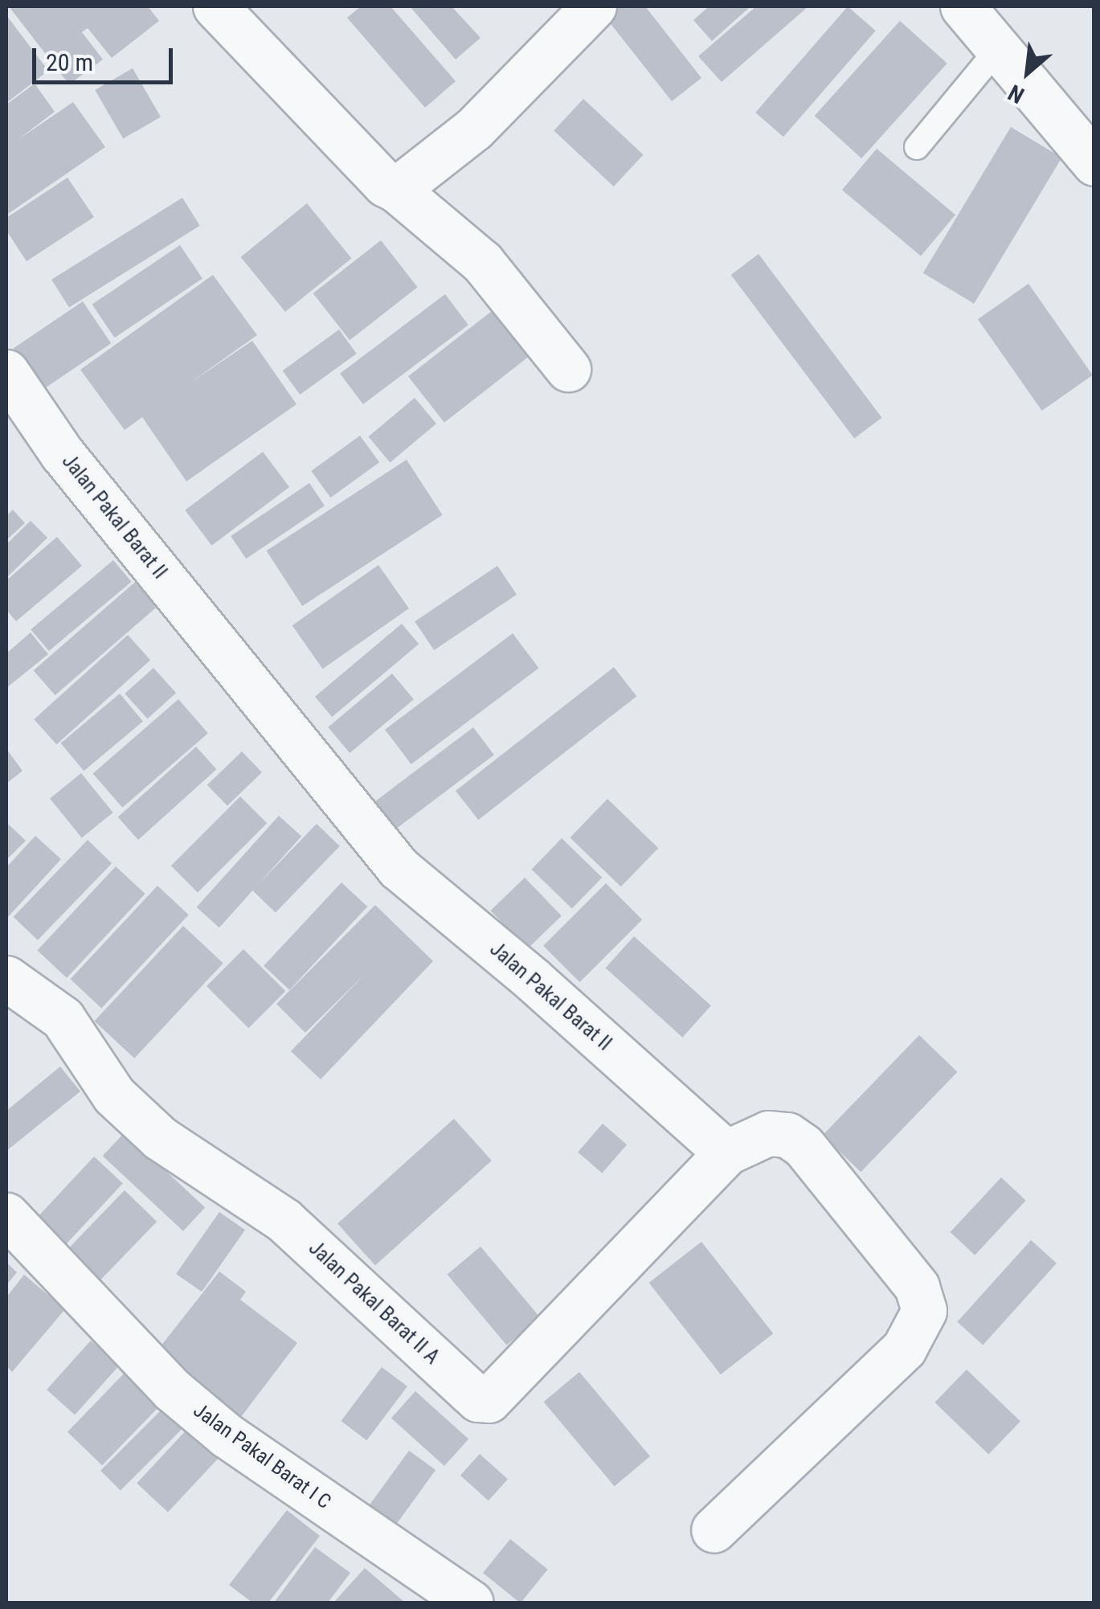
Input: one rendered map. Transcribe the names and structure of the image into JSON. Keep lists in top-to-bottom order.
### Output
{
  "streets": {
    "street": ["Jalan Pakal Barat II", "Jalan Pakal Barat II A", "Jalan Pakal Barat I C"]
  },
  "crossings": [
    ["Jalan Pakal Barat II", "Jalan Pakal Barat II A"]
  ],
  "scale_bar": "20 m",
  "north": "bottom left"
}
